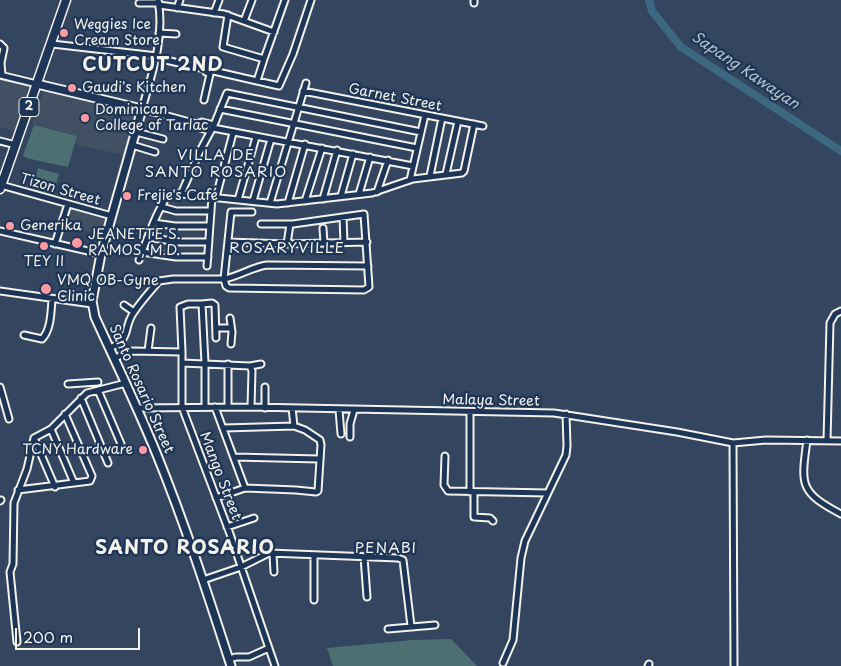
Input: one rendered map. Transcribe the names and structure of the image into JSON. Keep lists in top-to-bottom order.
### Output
{
  "streets": {
    "highway": ["2"],
    "main road": ["Santo Rosario Street"],
    "street": [
      "Garnet Street",
      "Tizon Street",
      "Malaya Street",
      "Mango Street"
    ]
  },
  "crossings": [
    ["2", "Tizon Street"],
    ["Tizon Street", "Santo Rosario Street"],
    ["Santo Rosario Street", "Malaya Street"],
    ["Malaya Street", "Mango Street"]
  ],
  "districts": [
    "CUTCUT 2ND",
    "VILLA DE SANTO ROSARIO",
    "ROSARYVILLE",
    "SANTO ROSARIO",
    "PENABI"
  ],
  "water": ["Sapang Kawayan"],
  "places": [
    "Weggies Ice Cream Store",
    "Gaudi's Kitchen",
    "Dominican College of Tarlac",
    "Frejie's Café",
    "Generika",
    "JEANETTE S. RAMOS, M.D.",
    "TEY II",
    "VMQ OB-Gyne Clinic",
    "TCNY Hardware"
  ],
  "scale_bar": "200 m"
}
